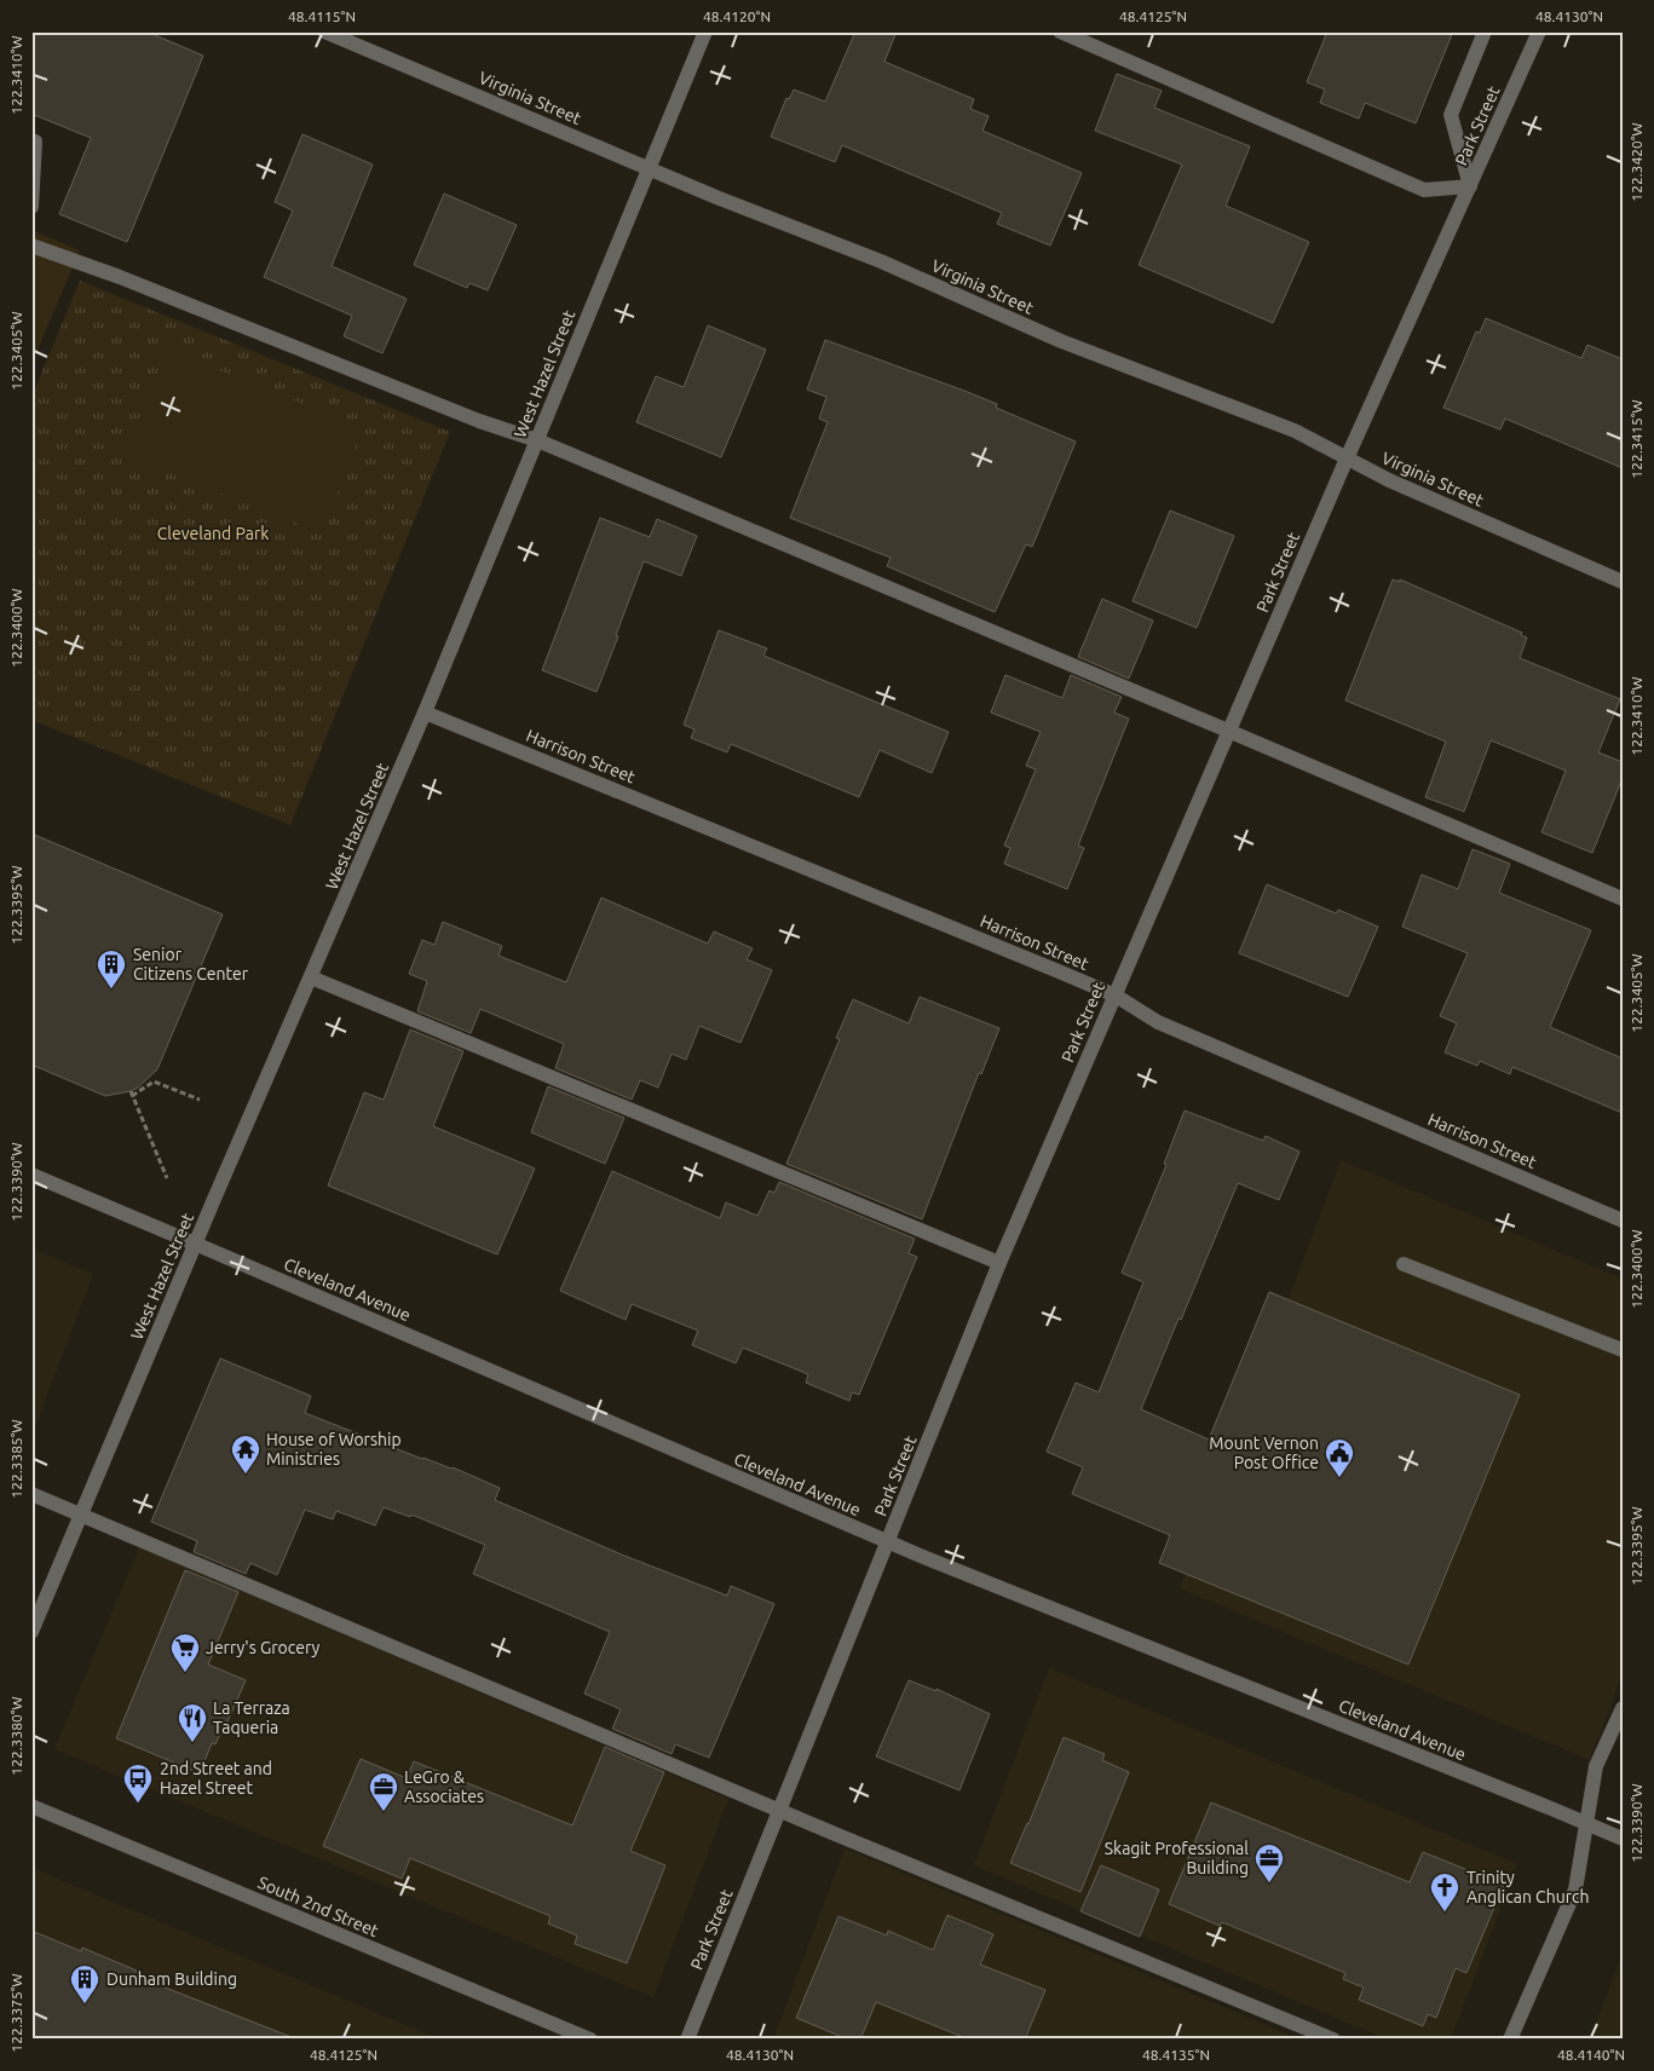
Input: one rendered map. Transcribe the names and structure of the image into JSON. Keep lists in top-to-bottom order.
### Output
{
  "streets": {
    "street": [
      "Virginia Street",
      "Park Street",
      "West Hazel Street",
      "Harrison Street",
      "Cleveland Avenue",
      "South 2nd Street"
    ]
  },
  "crossings": [
    ["Virginia Street", "Park Street"],
    ["Virginia Street", "West Hazel Street"],
    ["Park Street", "Harrison Street"],
    ["Park Street", "Cleveland Avenue"],
    ["West Hazel Street", "Harrison Street"],
    ["West Hazel Street", "Cleveland Avenue"]
  ],
  "parks": ["Cleveland Park"],
  "places": {
    "building": ["Senior Citizens Center", "Dunham Building"],
    "temple": ["House of Worship Ministries"],
    "public building": ["Mount Vernon Post Office"],
    "supermarket": ["Jerry's Grocery"],
    "restaurant": ["La Terraza Taqueria"],
    "bus stop": ["2nd Street and Hazel Street"],
    "office": ["LeGro & Associates", "Skagit Professional Building"],
    "church": ["Trinity Anglican Church"]
  },
  "coordinates": [
    "48.4115°N",
    "48.4120°N",
    "48.4125°N",
    "48.4130°N",
    "122.3410°W",
    "122.3420°W",
    "122.3405°W",
    "122.3415°W",
    "122.3400°W",
    "122.3395°W",
    "122.3390°W",
    "122.3385°W",
    "122.3380°W",
    "122.3375°W",
    "48.4135°N",
    "48.4140°N"
  ]
}
